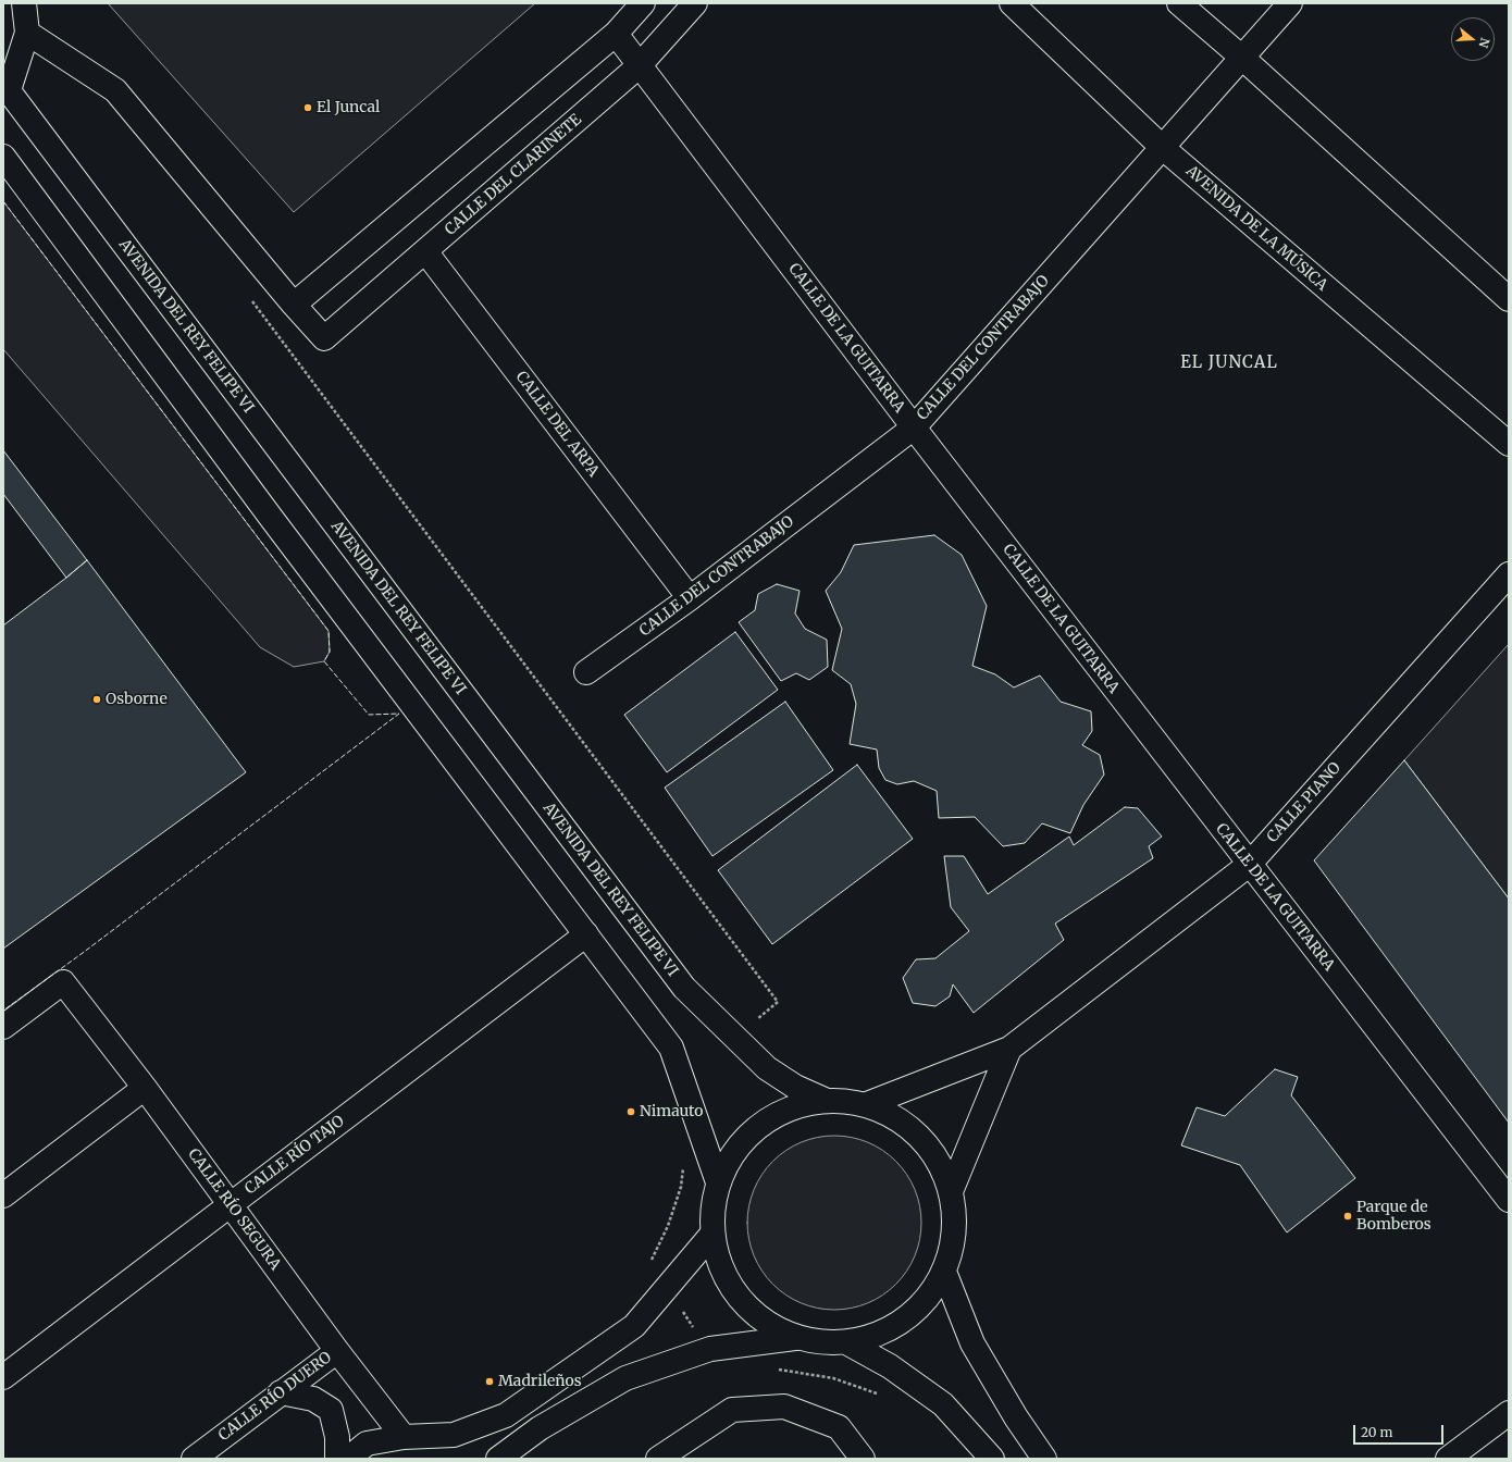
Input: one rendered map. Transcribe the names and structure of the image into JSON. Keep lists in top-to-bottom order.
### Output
{
  "streets": {
    "street": [
      "CALLE DEL CLARINETE",
      "AVENIDA DE LA MÚSICA",
      "AVENIDA DEL REY FELIPE VI",
      "CALLE DE LA GUITARRA",
      "CALLE DEL CONTRABAJO",
      "CALLE DEL ARPA",
      "CALLE PIANO",
      "CALLE RÍO TAJO",
      "CALLE RÍO SEGURA",
      "CALLE RÍO DUERO"
    ]
  },
  "crossings": [
    ["CALLE DEL CLARINETE", "CALLE DE LA GUITARRA"],
    ["CALLE DEL CLARINETE", "CALLE DEL ARPA"],
    ["AVENIDA DE LA MÚSICA", "CALLE DEL CONTRABAJO"],
    ["CALLE DE LA GUITARRA", "CALLE DEL CONTRABAJO"],
    ["CALLE DE LA GUITARRA", "CALLE PIANO"],
    ["CALLE DEL CONTRABAJO", "CALLE DEL ARPA"],
    ["CALLE RÍO TAJO", "CALLE RÍO SEGURA"],
    ["CALLE RÍO SEGURA", "CALLE RÍO DUERO"]
  ],
  "districts": ["EL JUNCAL"],
  "places": [
    "El Juncal",
    "Osborne",
    "Nimauto",
    "Parque de Bomberos",
    "Madrileños"
  ],
  "scale_bar": "20 m",
  "north": "right"
}
